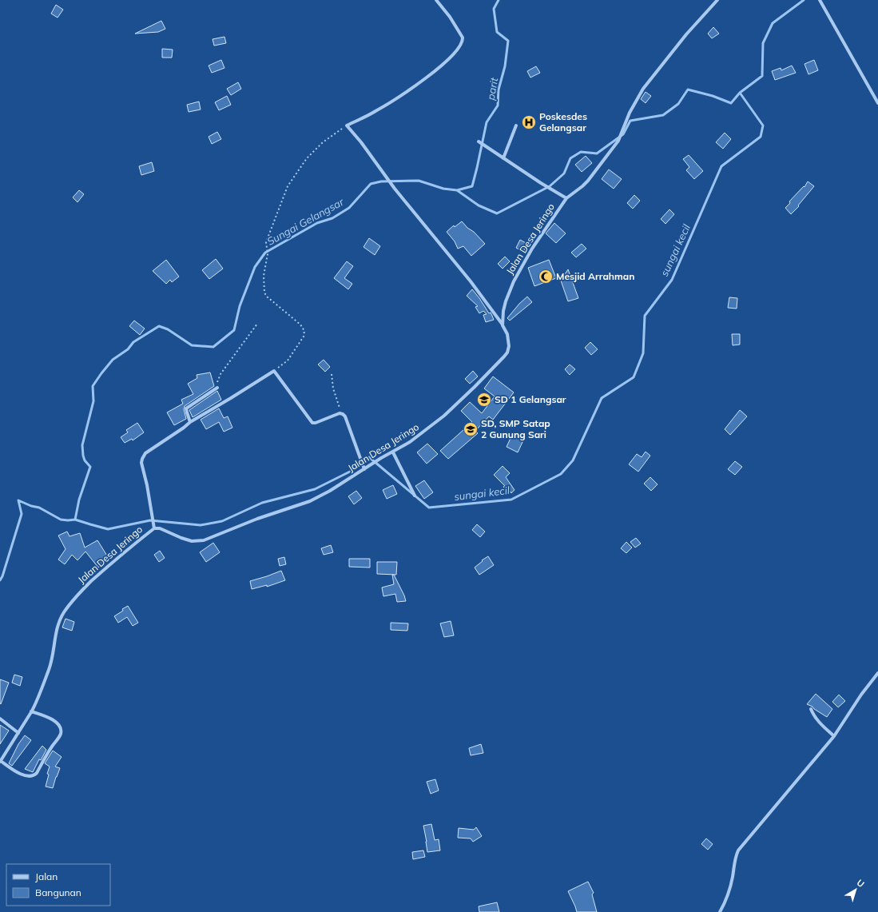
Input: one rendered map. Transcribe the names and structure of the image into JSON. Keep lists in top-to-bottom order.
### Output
{
  "streets": {
    "street": ["Jalan Desa Jeringo"]
  },
  "water": ["parit", "Sungai Gelangsar", "sungai kecil"],
  "places": {
    "hospital": ["Poskesdes Gelangsar"],
    "mosque": ["Mesjid Arrahman"],
    "school or university": ["SD 1 Gelangsar", "SD, SMP Satap 2 Gunung Sari"]
  },
  "legend": ["Jalan", "Bangunan"],
  "north": "top right"
}
